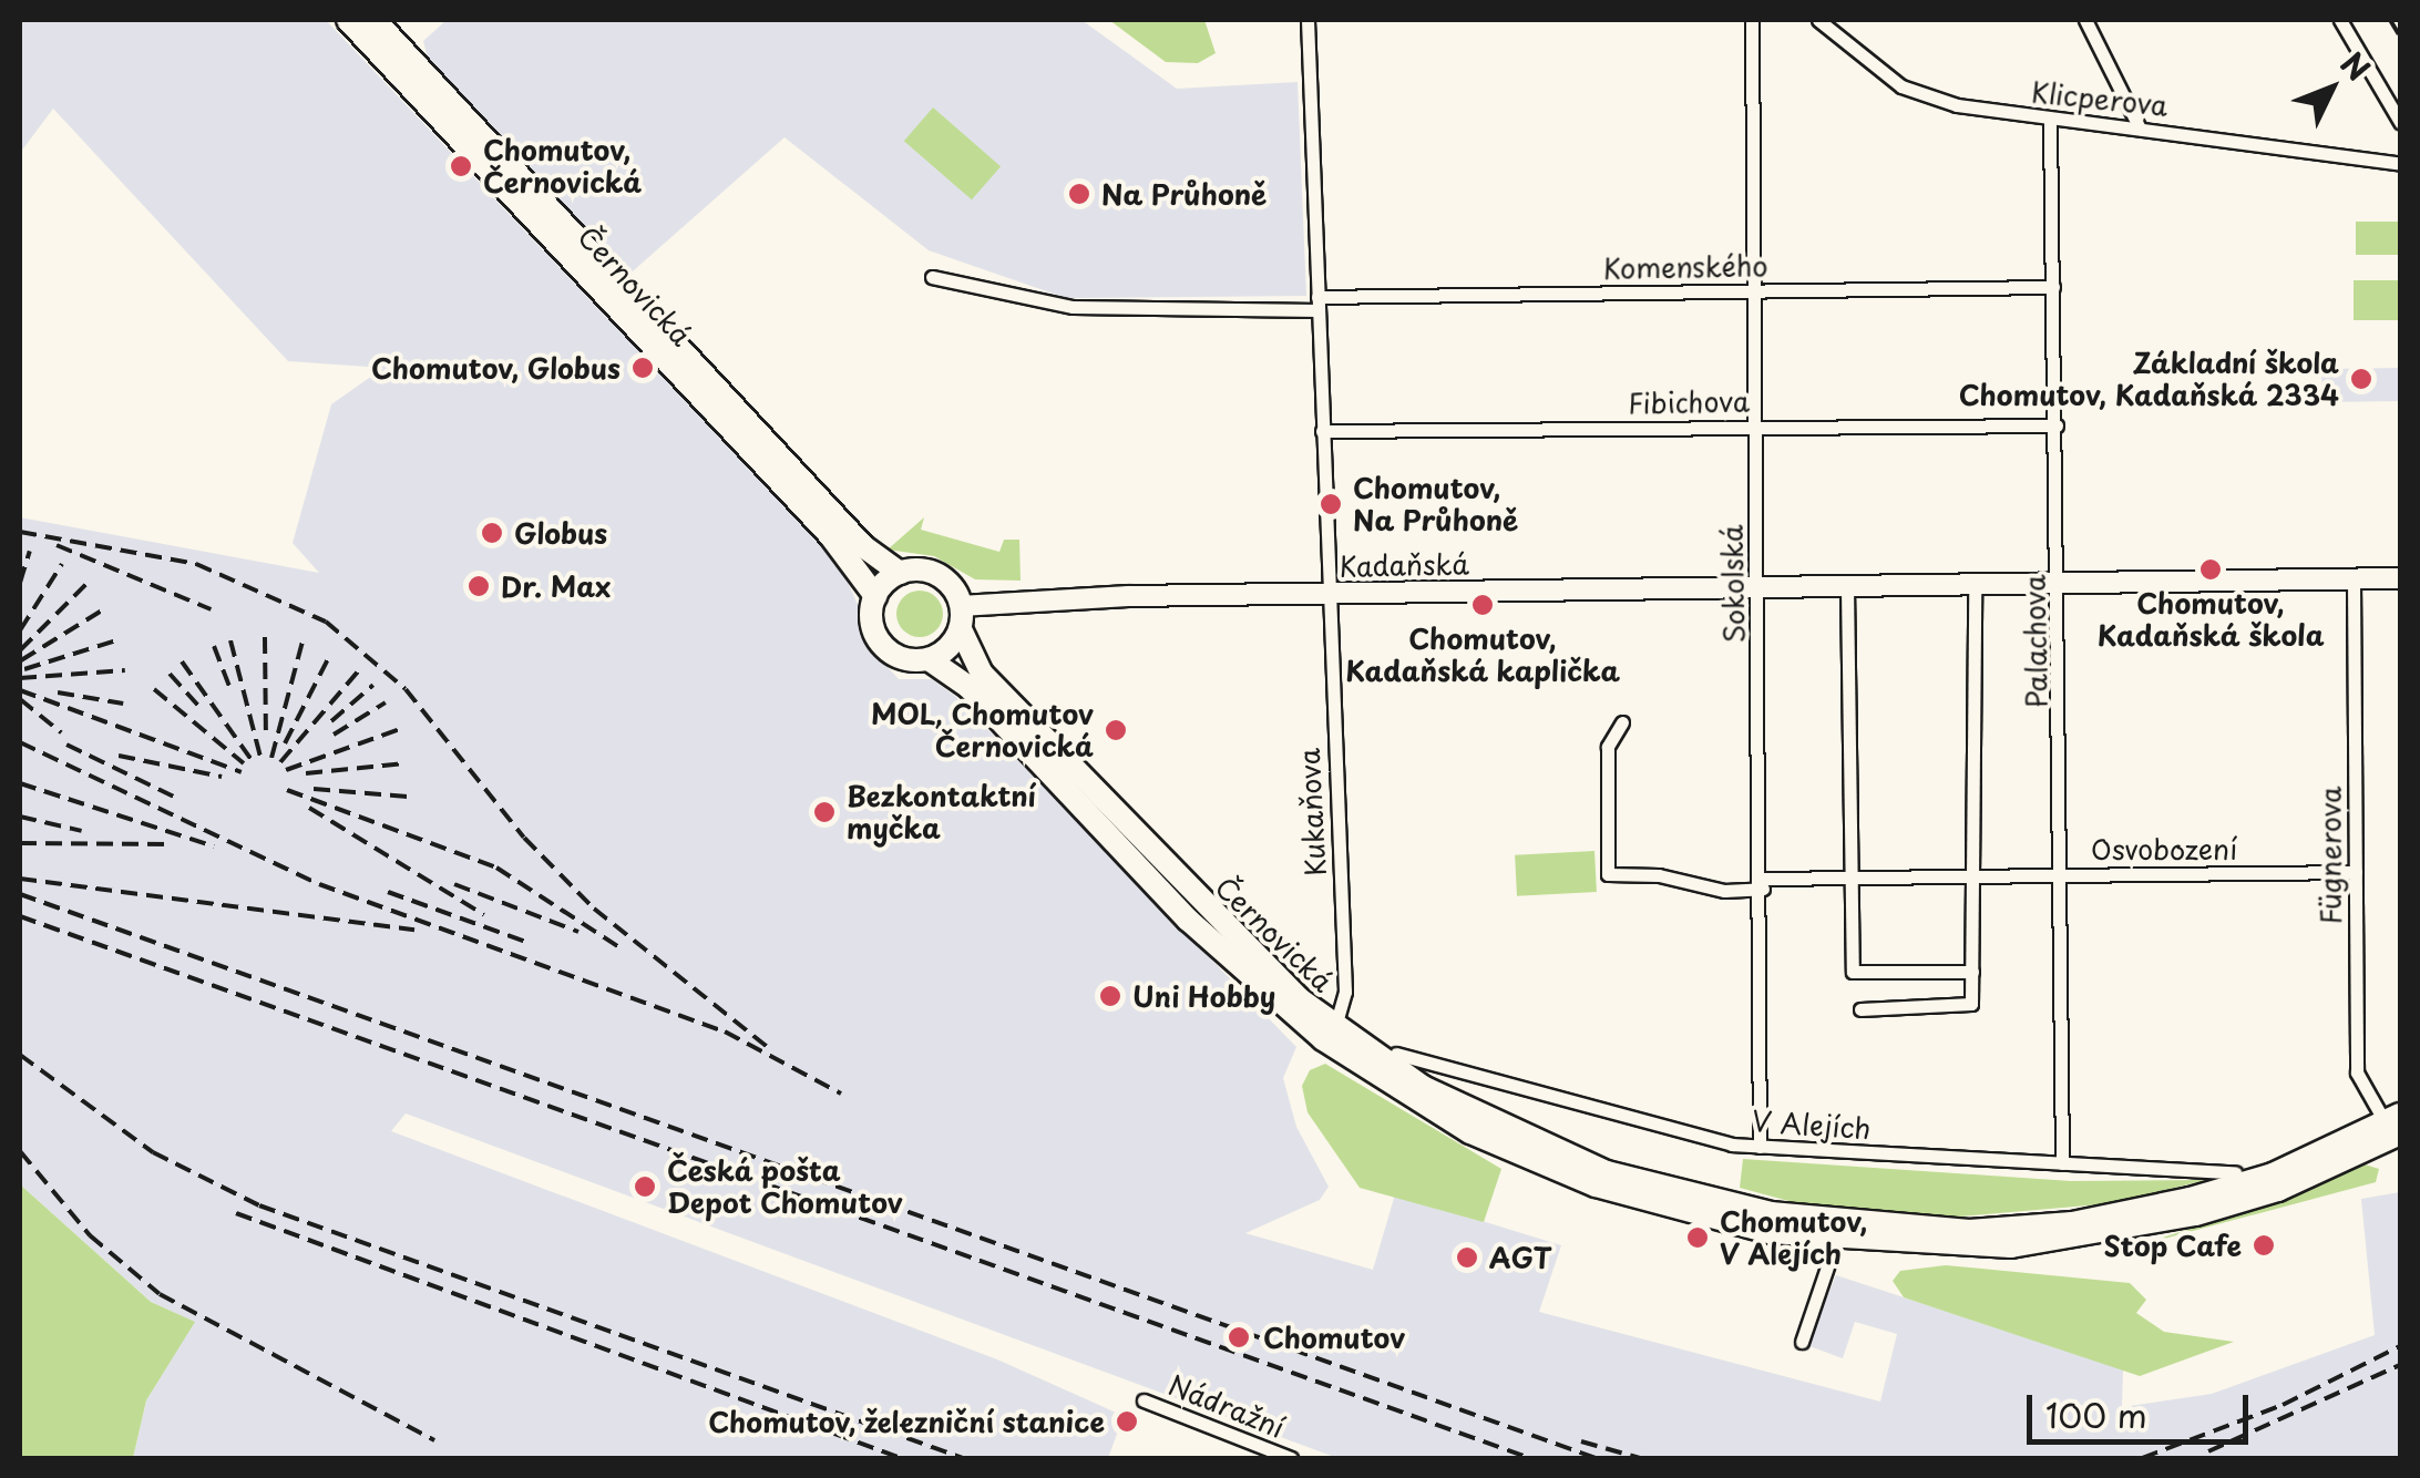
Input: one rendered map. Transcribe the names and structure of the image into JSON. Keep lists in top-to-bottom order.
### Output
{
  "streets": {
    "highway": ["Černovická"],
    "street": [
      "Klicperova",
      "Komenského",
      "Fibichova",
      "Kadaňská",
      "Sokolská",
      "Palachova",
      "Kukaňova",
      "Osvobození",
      "Fügnerova",
      "V Alejích",
      "Nádražní"
    ]
  },
  "crossings": [
    ["Klicperova", "Palachova"],
    ["Komenského", "Sokolská"],
    ["Komenského", "Palachova"],
    ["Černovická", "Kadaňská"],
    ["Černovická", "Kukaňova"],
    ["Fibichova", "Sokolská"],
    ["Fibichova", "Palachova"],
    ["Kadaňská", "Sokolská"],
    ["Kadaňská", "Palachova"],
    ["Kadaňská", "Kukaňova"],
    ["Kadaňská", "Fügnerova"],
    ["Sokolská", "Osvobození"],
    ["Sokolská", "V Alejích"],
    ["Palachova", "Osvobození"],
    ["Palachova", "V Alejích"],
    ["Osvobození", "Fügnerova"]
  ],
  "places": [
    "Chomutov, Černovická",
    "Na Průhoně",
    "Chomutov, Globus",
    "Základní škola Chomutov, Kadaňská 2334",
    "Chomutov, Na Průhoně",
    "Globus",
    "Chomutov, Kadaňská škola",
    "Dr. Max",
    "Chomutov, Kadaňská kaplička",
    "MOL, Chomutov Černovická",
    "Bezkontaktní myčka",
    "Uni Hobby",
    "Česká pošta Depot Chomutov",
    "Chomutov, V Alejích",
    "Stop Cafe",
    "AGT",
    "Chomutov",
    "Chomutov, železniční stanice"
  ],
  "scale_bar": "100 m",
  "north": "top right"
}
